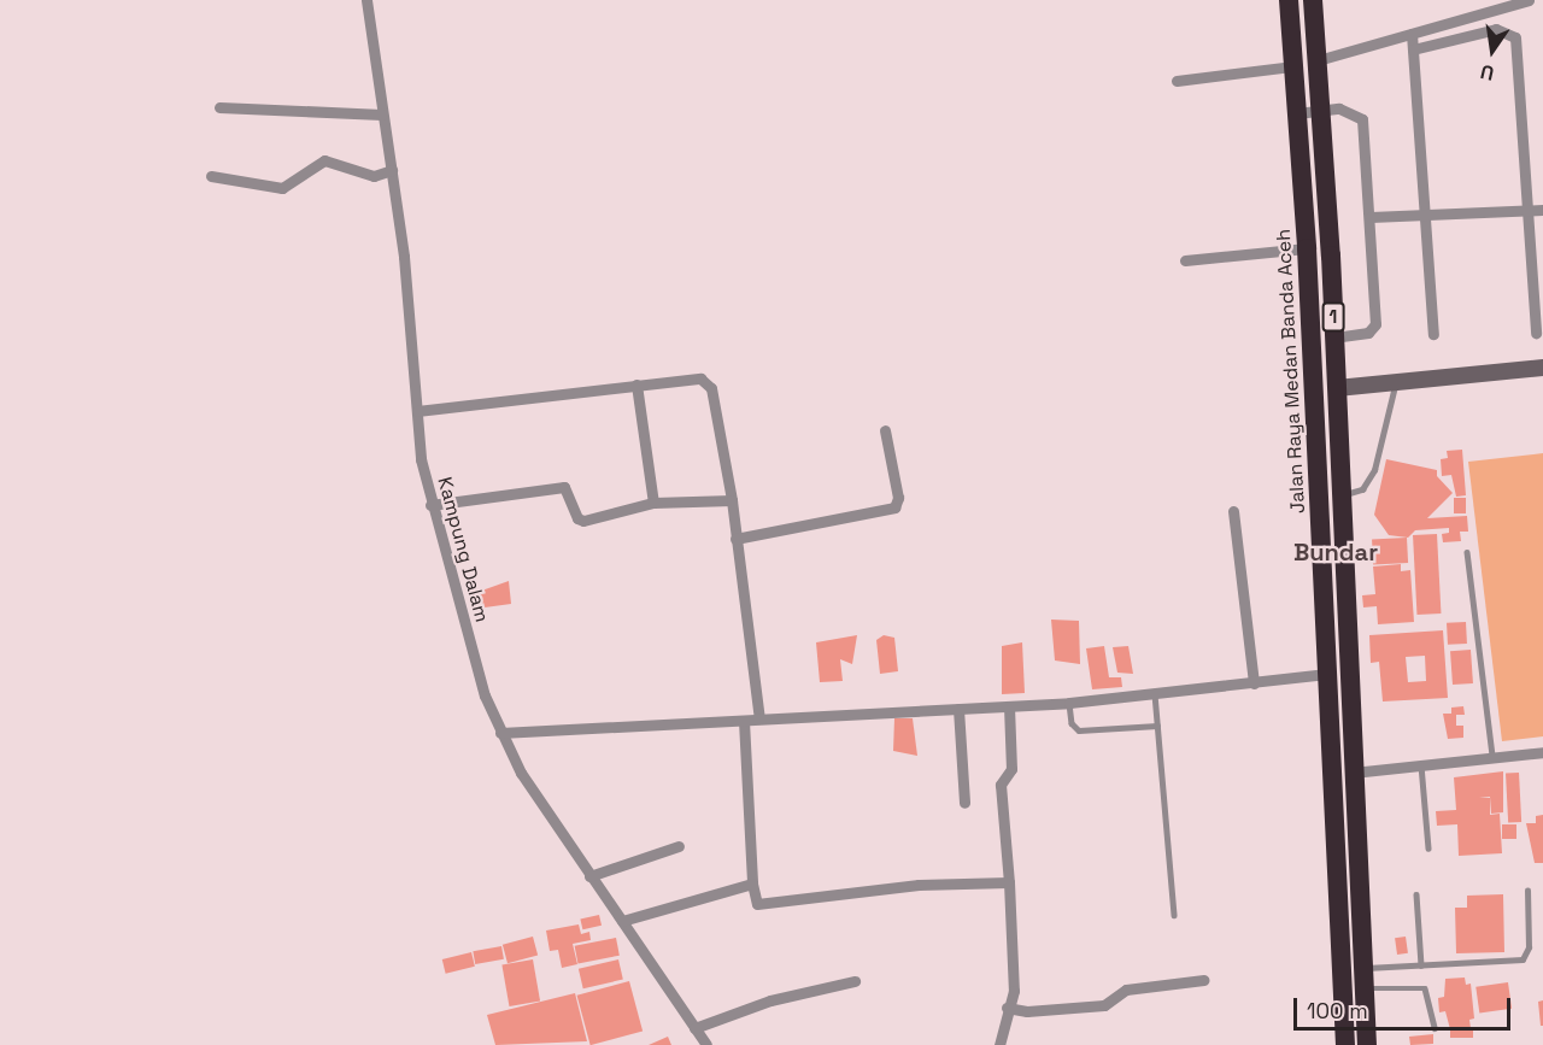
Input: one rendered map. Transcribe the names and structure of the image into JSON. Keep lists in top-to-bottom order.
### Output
{
  "streets": {
    "highway": ["1", "Jalan Raya Medan Banda Aceh"],
    "street": ["Kampung Dalam"]
  },
  "districts": ["Bundar"],
  "scale_bar": "100 m",
  "north": "bottom"
}
